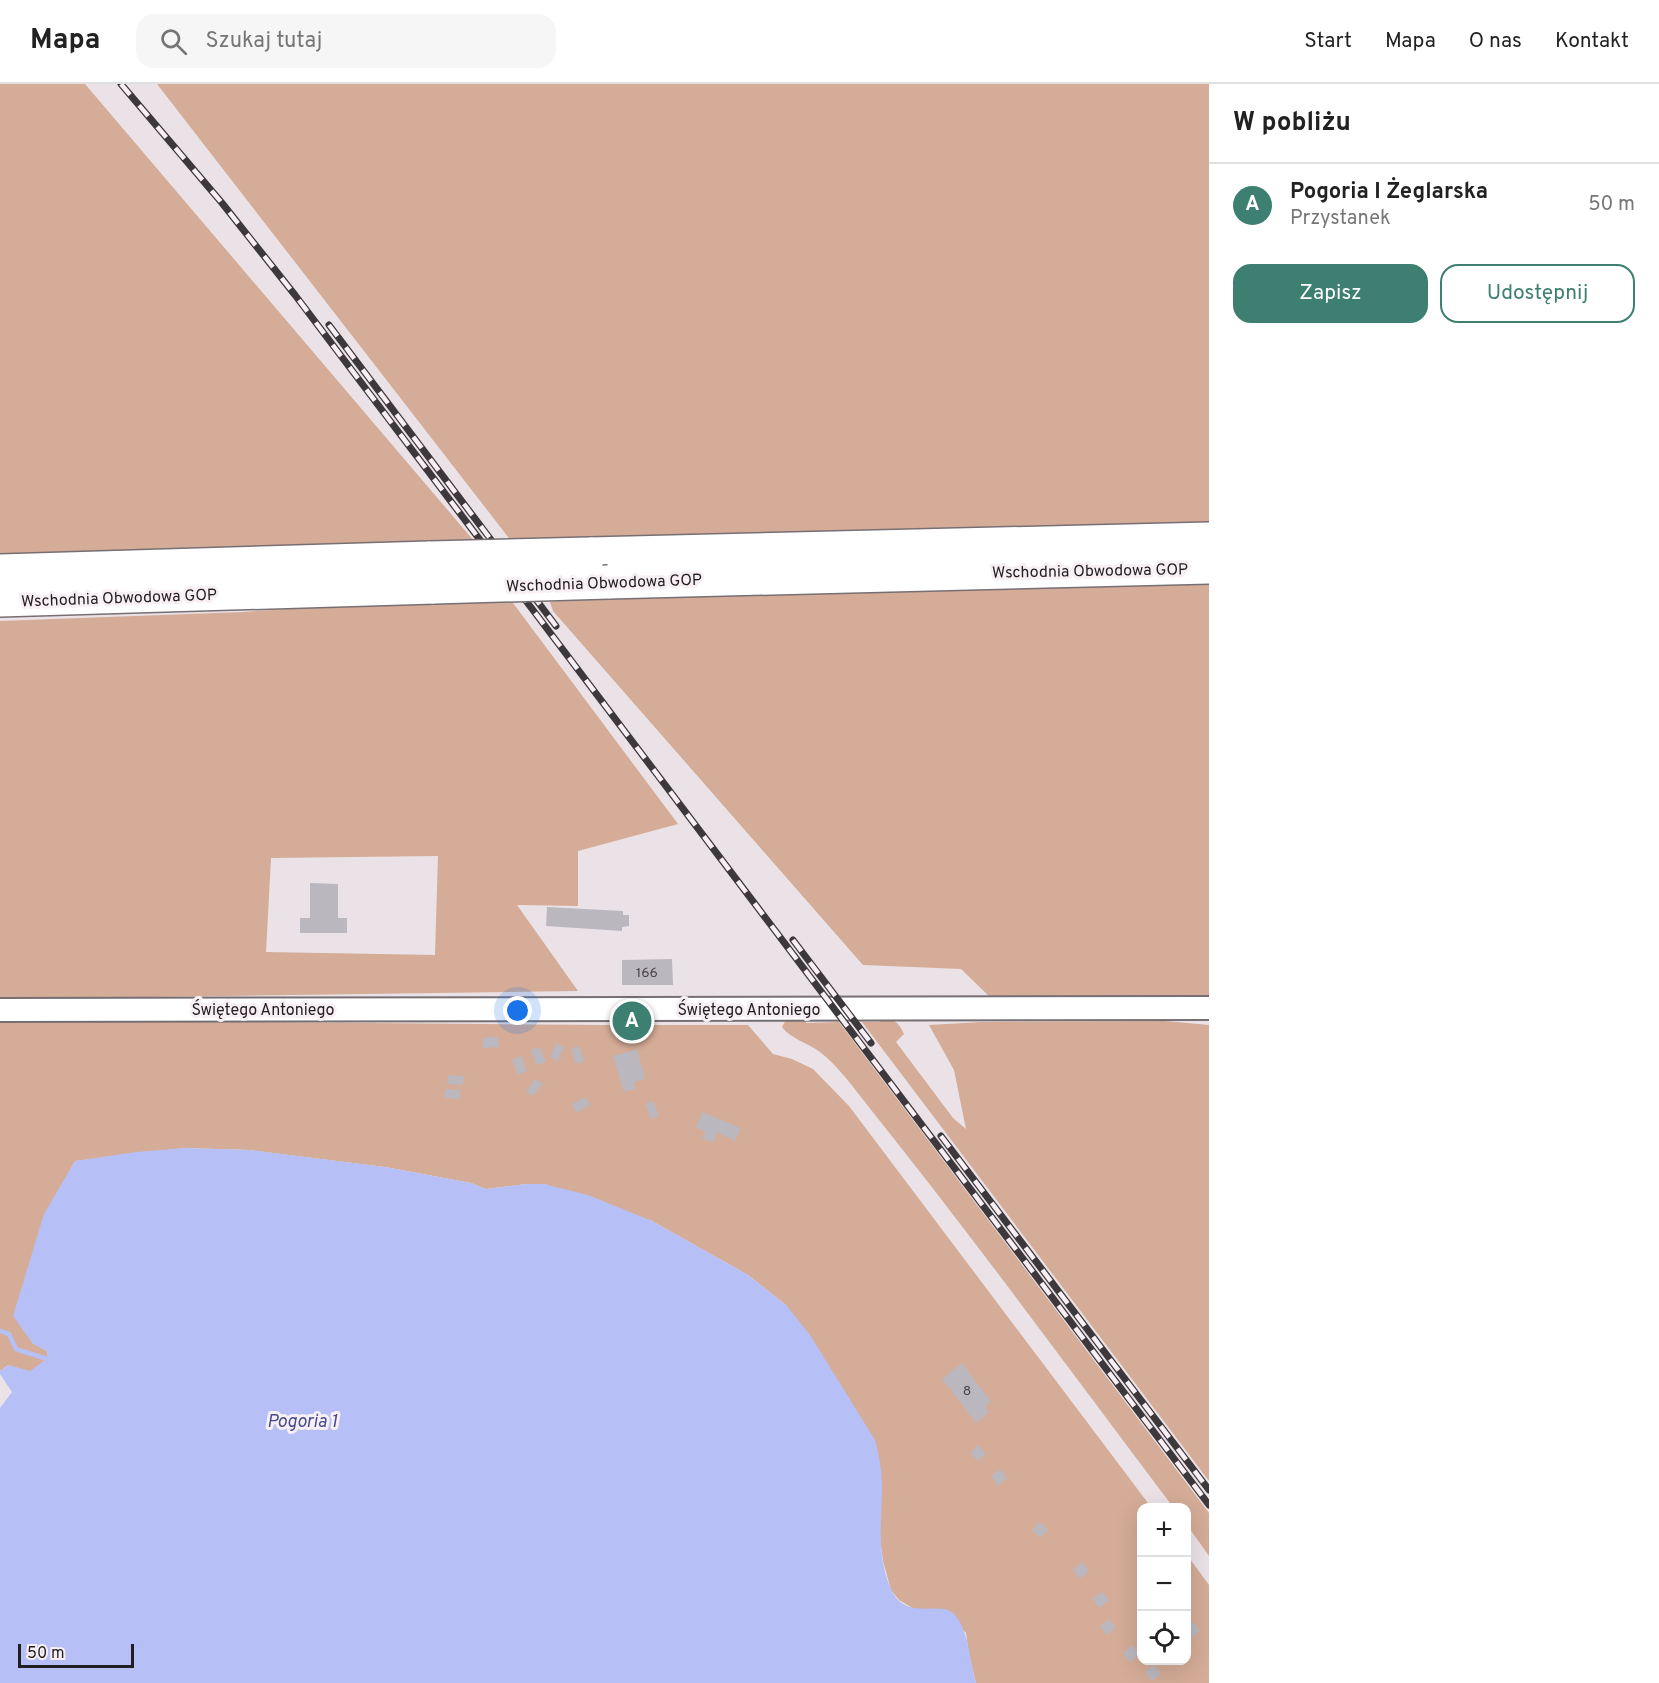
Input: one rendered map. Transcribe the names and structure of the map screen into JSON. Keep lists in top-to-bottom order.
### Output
{
  "streets": {
    "highway": ["Wschodnia Obwodowa GOP"],
    "street": ["Świętego Antoniego"]
  },
  "water": ["Pogoria 1"],
  "house_numbers": ["166", "8"],
  "scale_bar": "50 m",
  "page": {
    "header": "Mapa",
    "search": "Szukaj tutaj",
    "nav": [
      "Start",
      "Mapa",
      "O nas",
      "Kontakt"
    ],
    "heading": "W pobliżu",
    "list": [
      {
        "mark": "A",
        "name": "Pogoria I Żeglarska",
        "note": "Przystanek",
        "value": "50 m"
      }
    ],
    "buttons": ["Zapisz", "Udostępnij"],
    "pins": "A",
    "map_buttons": ["+", "−"],
    "scale": "50 m"
  }
}
